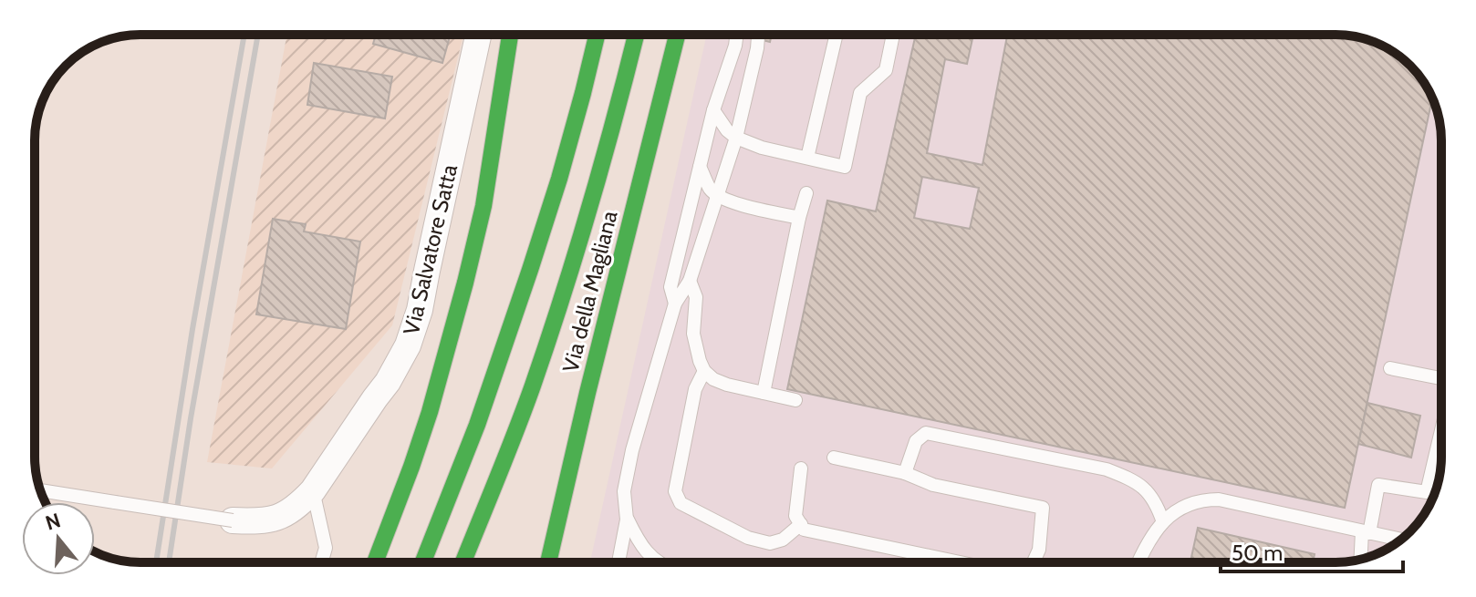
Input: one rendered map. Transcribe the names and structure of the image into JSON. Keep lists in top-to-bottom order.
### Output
{
  "streets": {
    "main road": ["Via della Magliana"],
    "street": ["Via Salvatore Satta"]
  },
  "scale_bar": "50 m",
  "north": "top"
}
